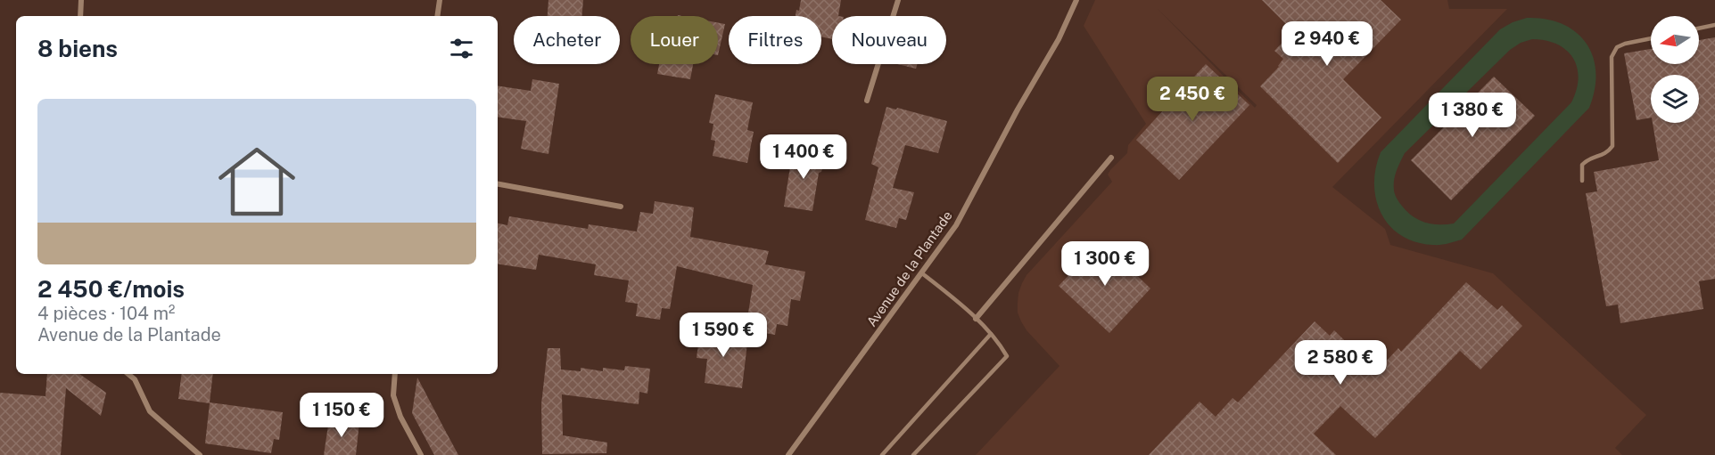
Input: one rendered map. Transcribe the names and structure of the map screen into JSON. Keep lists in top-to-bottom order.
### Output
{
  "streets": {
    "street": ["Avenue de la Plantade"]
  },
  "north": "left",
  "page": {
    "chip": [
      "Acheter",
      "Louer",
      "Filtres",
      "Nouveau"
    ],
    "heading": "8 biens",
    "price": [
      "2 940 €",
      "2 450 €",
      "1 380 €",
      "1 400 €",
      "1 300 €",
      "1 590 €",
      "2 580 €",
      "1 150 €"
    ],
    "list": [
      {
        "name": "2 450 €/mois",
        "note": "4 pièces · 104 m² · Avenue de la Plantade"
      }
    ]
  }
}
